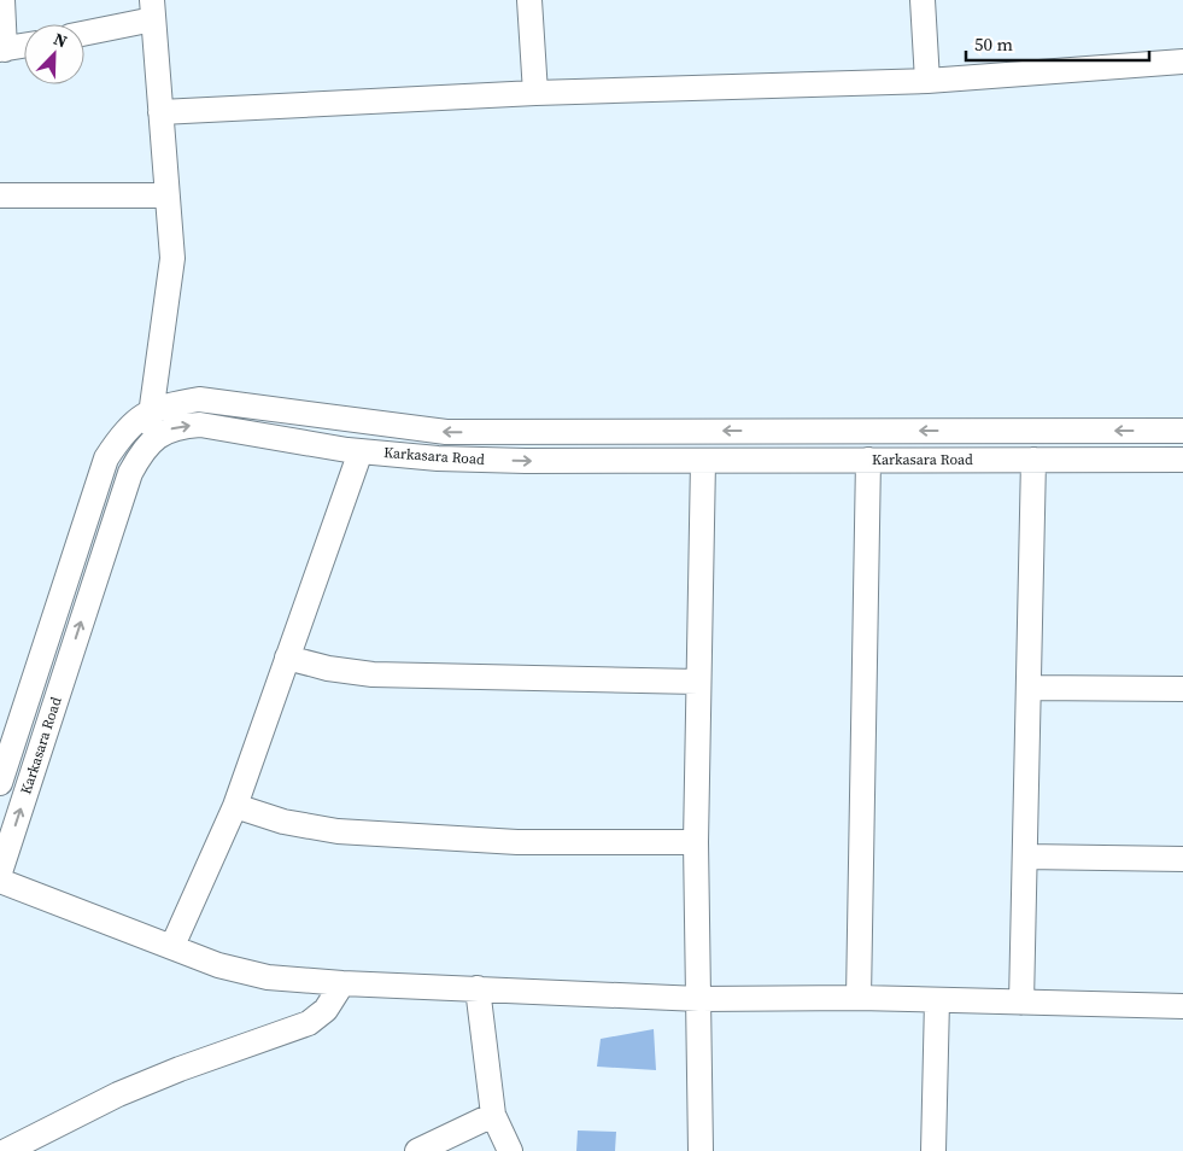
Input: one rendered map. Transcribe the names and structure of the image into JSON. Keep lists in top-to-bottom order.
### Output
{
  "streets": {
    "street": ["Karkasara Road"]
  },
  "scale_bar": "50 m",
  "north": "top right"
}
